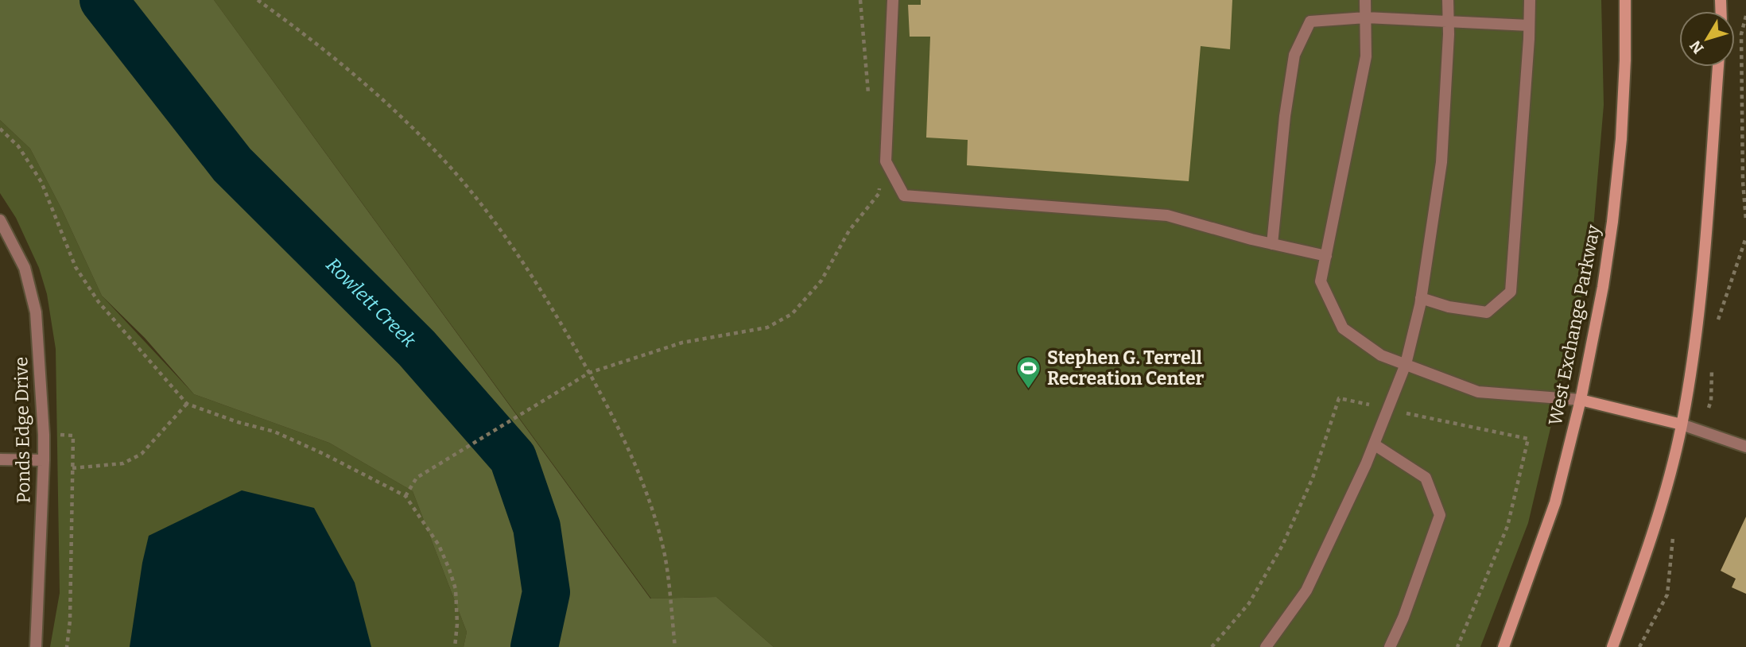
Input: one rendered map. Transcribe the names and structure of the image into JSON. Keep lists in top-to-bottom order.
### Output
{
  "streets": {
    "main road": ["West Exchange Parkway"],
    "street": ["Ponds Edge Drive"]
  },
  "water": ["Rowlett Creek"],
  "places": {
    "sports": ["Stephen G. Terrell Recreation Center"]
  },
  "north": "bottom left"
}
